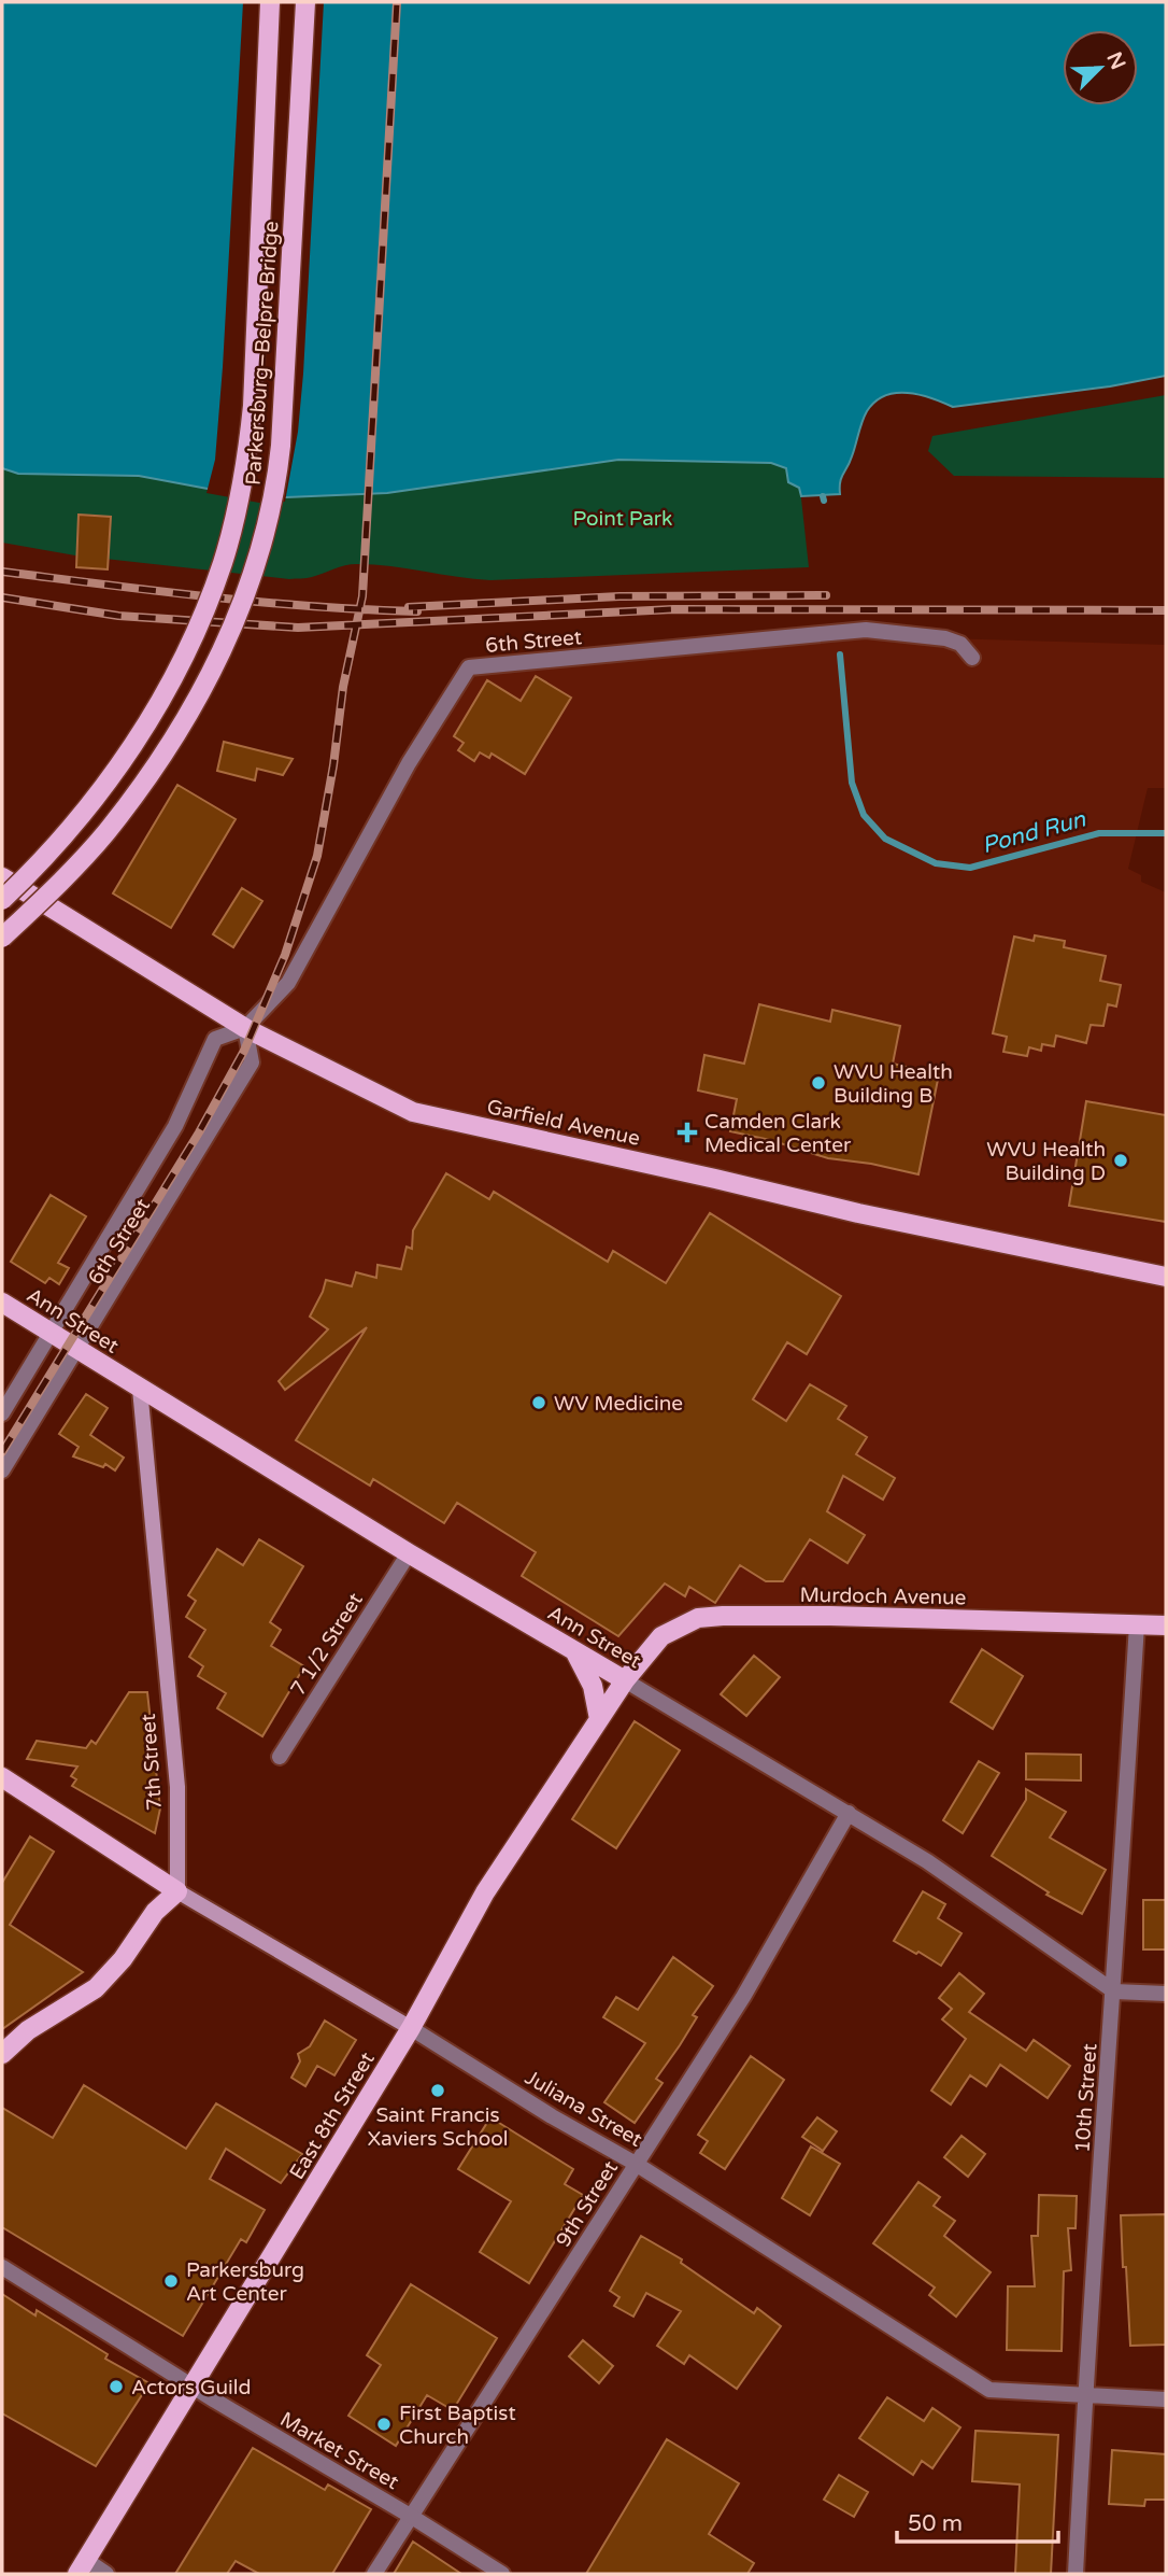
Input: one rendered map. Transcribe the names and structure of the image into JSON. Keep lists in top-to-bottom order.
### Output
{
  "streets": {
    "main road": [
      "Parkersburg–Belpre Bridge",
      "Garfield Avenue",
      "Ann Street",
      "Murdoch Avenue",
      "7th Street",
      "Juliana Street",
      "East 8th Street"
    ],
    "street": [
      "6th Street",
      "7 1/2 Street",
      "10th Street",
      "9th Street",
      "Market Street"
    ]
  },
  "crossings": [
    ["6th Street", "Garfield Avenue"],
    ["6th Street", "Ann Street"],
    ["Ann Street", "Murdoch Avenue"],
    ["Ann Street", "7 1/2 Street"],
    ["Ann Street", "7th Street"],
    ["Ann Street", "10th Street"],
    ["Ann Street", "East 8th Street"],
    ["Ann Street", "9th Street"],
    ["Murdoch Avenue", "10th Street"],
    ["Murdoch Avenue", "East 8th Street"],
    ["7th Street", "Juliana Street"],
    ["10th Street", "Juliana Street"],
    ["Juliana Street", "East 8th Street"],
    ["Juliana Street", "9th Street"],
    ["East 8th Street", "Market Street"],
    ["9th Street", "Market Street"]
  ],
  "water": ["Pond Run"],
  "parks": ["Point Park"],
  "places": {
    "other": [
      "WVU Health Building B",
      "WVU Health Building D",
      "WV Medicine",
      "Saint Francis Xaviers School",
      "Parkersburg Art Center",
      "Actors Guild",
      "First Baptist Church"
    ],
    "health": ["Camden Clark Medical Center"]
  },
  "scale_bar": "50 m",
  "north": "top right"
}
